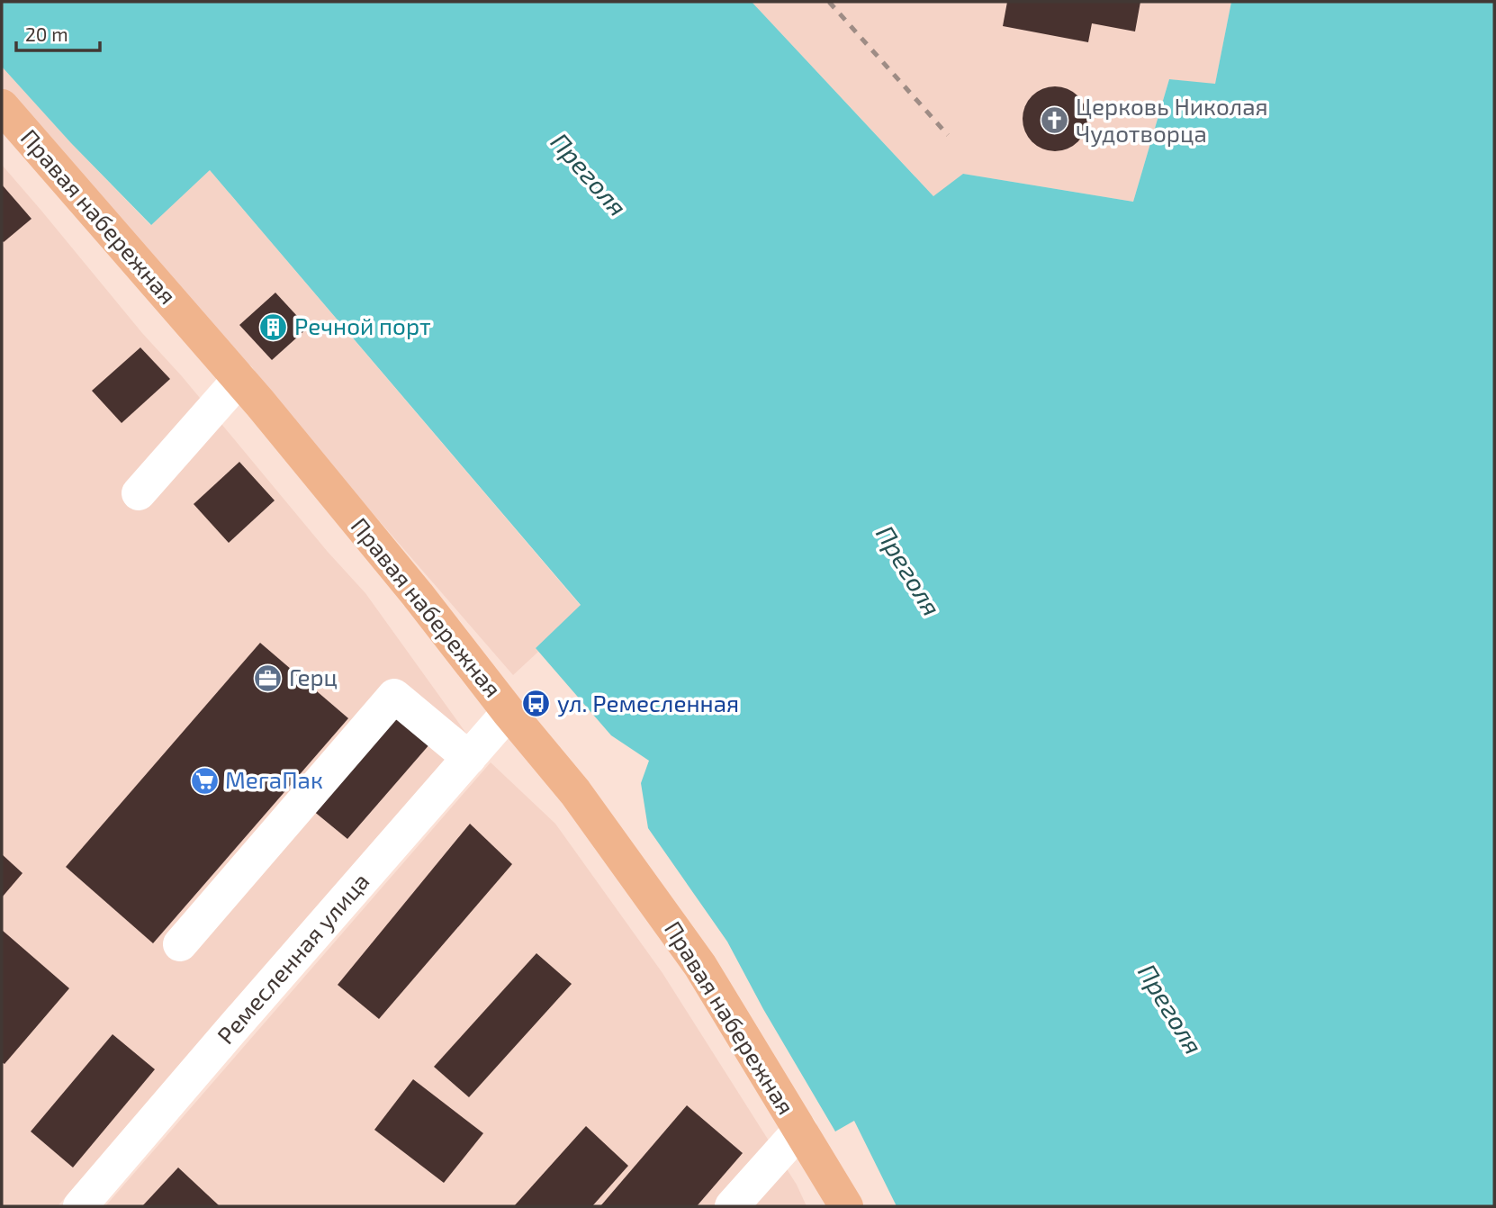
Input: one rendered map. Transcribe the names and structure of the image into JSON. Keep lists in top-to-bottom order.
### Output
{
  "streets": {
    "main road": ["Правая набережная"],
    "street": ["Ремесленная улица"]
  },
  "crossings": [
    ["Правая набережная", "Ремесленная улица"]
  ],
  "water": ["Преголя"],
  "places": {
    "church": ["Церковь Николая Чудотворца"],
    "building": ["Речной порт"],
    "office": ["Герц"],
    "bus stop": ["ул. Ремесленная"],
    "supermarket": ["МегаПак"]
  },
  "scale_bar": "20 m"
}
